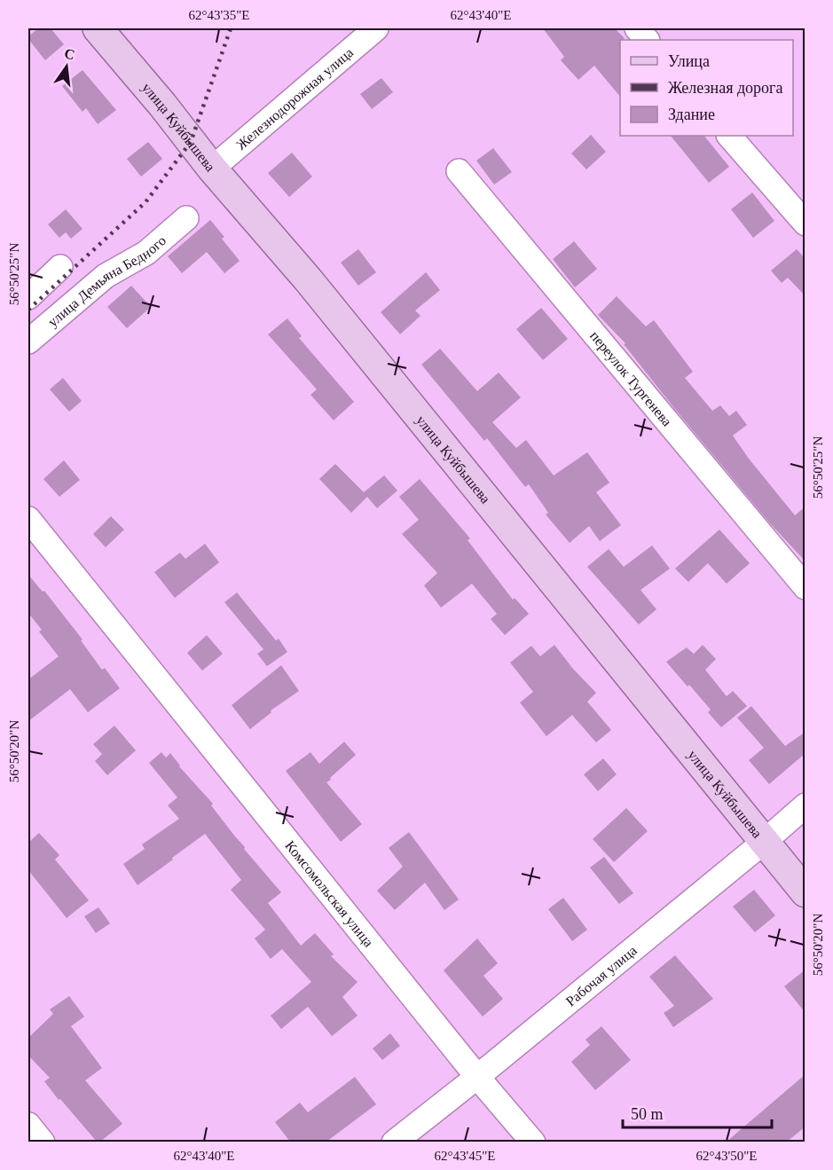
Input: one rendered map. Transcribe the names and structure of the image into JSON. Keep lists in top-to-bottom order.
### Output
{
  "streets": {
    "main road": ["улица Куйбышева"],
    "street": [
      "Железнодорожная улица",
      "улица Демьяна Бедного",
      "переулок Тургенева",
      "Комсомольская улица",
      "Рабочая улица"
    ]
  },
  "crossings": [
    ["Железнодорожная улица", "улица Куйбышева"],
    ["улица Куйбышева", "Рабочая улица"],
    ["Комсомольская улица", "Рабочая улица"]
  ],
  "legend": ["Улица", "Железная дорога", "Здание"],
  "scale_bar": "50 m",
  "north": "top",
  "coordinates": [
    "62°43'35\"E",
    "62°43'40\"E",
    "56°50'25\"N",
    "56°50'20\"N",
    "62°43'45\"E",
    "62°43'50\"E"
  ]
}
